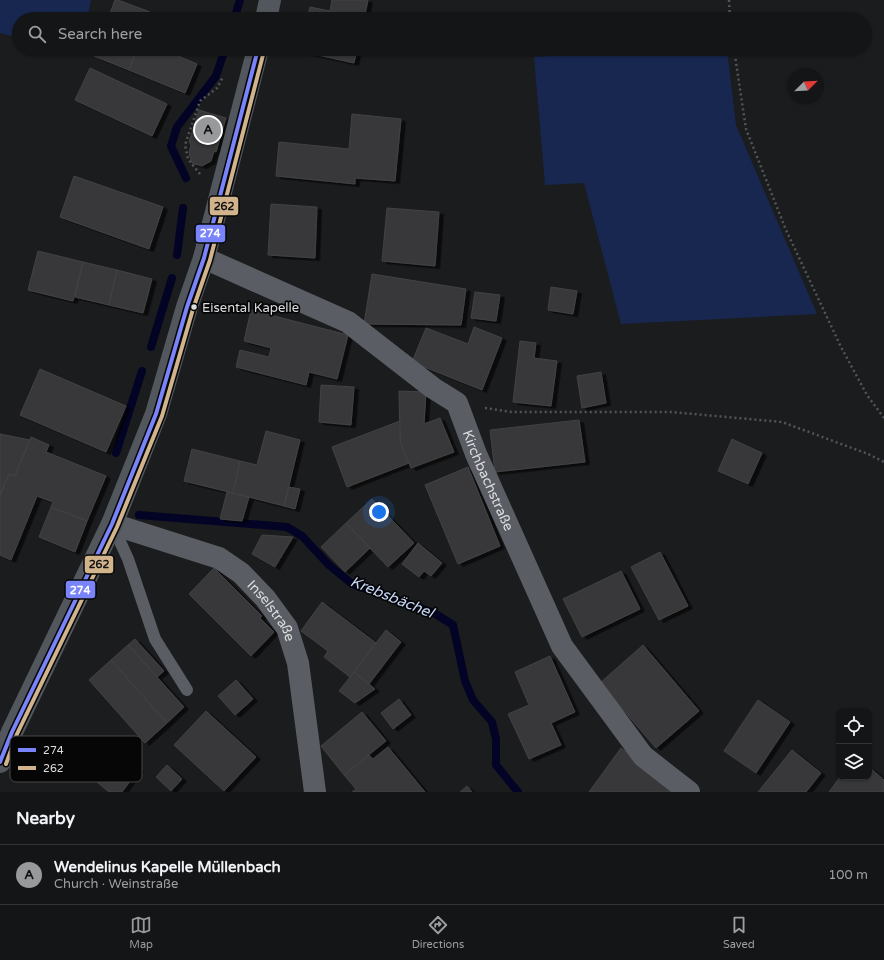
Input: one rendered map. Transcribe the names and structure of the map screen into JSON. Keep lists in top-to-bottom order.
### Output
{
  "streets": {
    "street": ["Kirchbachstraße", "Inselstraße"]
  },
  "water": ["Krebsbächel"],
  "places": ["Eisental Kapelle"],
  "lines": ["transit line 274", "transit line 262"],
  "legend": ["274", "262"],
  "north": "top right",
  "page": {
    "search": "Search here",
    "pins": "A",
    "heading": "Nearby",
    "list": [
      {
        "mark": "A",
        "name": "Wendelinus Kapelle Müllenbach",
        "note": "Church · Weinstraße",
        "value": "100 m"
      }
    ],
    "nav": ["Map", "Directions", "Saved"]
  }
}
